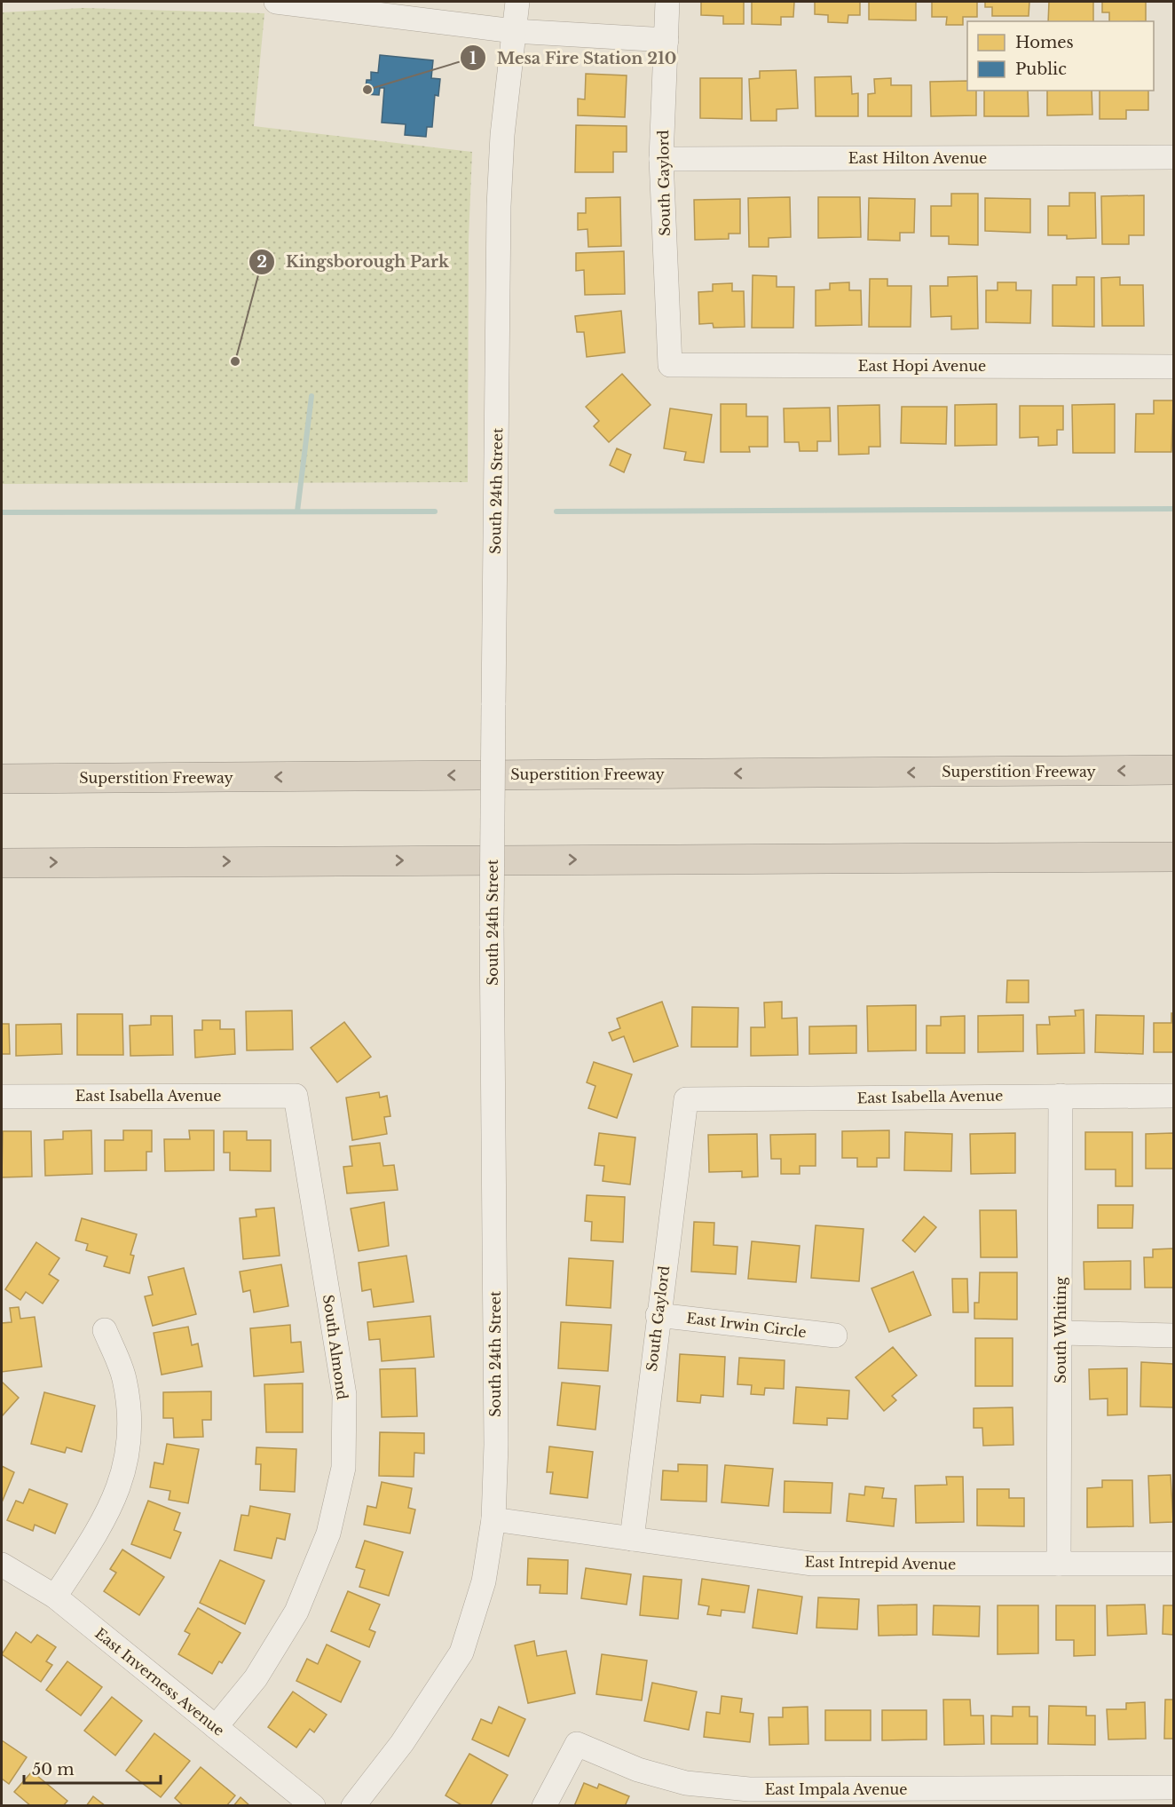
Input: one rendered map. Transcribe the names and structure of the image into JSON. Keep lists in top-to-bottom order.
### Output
{
  "streets": {
    "highway": ["Superstition Freeway"],
    "street": [
      "East Hilton Avenue",
      "South Gaylord",
      "East Hopi Avenue",
      "South 24th Street",
      "East Isabella Avenue",
      "East Irwin Circle",
      "South Whiting",
      "South Almond",
      "East Intrepid Avenue",
      "East Inverness Avenue",
      "East Impala Avenue"
    ]
  },
  "crossings": [
    ["East Hilton Avenue", "South Gaylord"],
    ["South Gaylord", "East Hopi Avenue"],
    ["South Gaylord", "East Isabella Avenue"],
    ["South Gaylord", "East Irwin Circle"],
    ["South Gaylord", "East Intrepid Avenue"],
    ["South 24th Street", "East Intrepid Avenue"],
    ["East Isabella Avenue", "South Whiting"],
    ["East Isabella Avenue", "South Almond"],
    ["South Whiting", "East Intrepid Avenue"],
    ["South Almond", "East Inverness Avenue"]
  ],
  "places": ["Mesa Fire Station 210", "Kingsborough Park"],
  "legend": ["Homes", "Public"],
  "scale_bar": "50 m"
}
